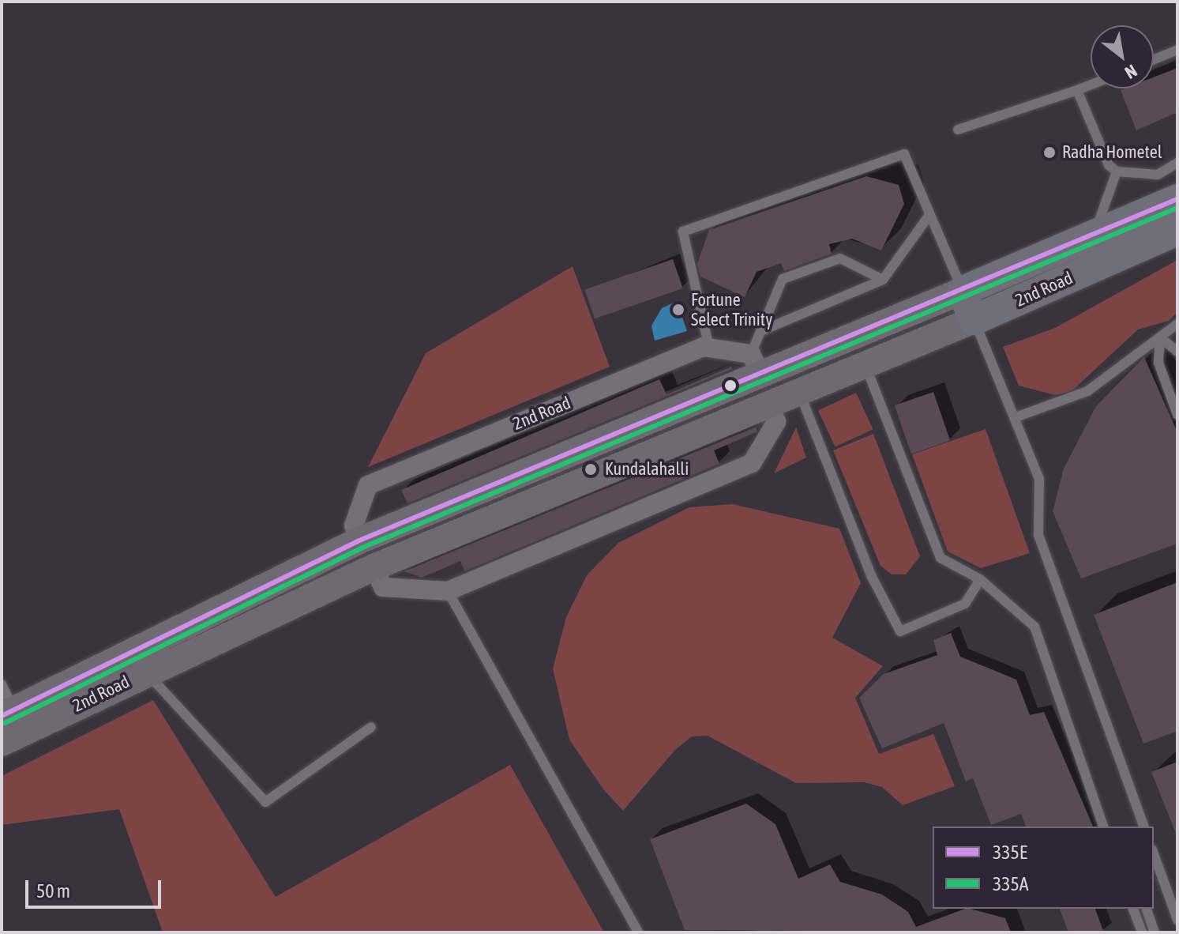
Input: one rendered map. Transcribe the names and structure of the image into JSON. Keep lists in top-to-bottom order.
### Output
{
  "streets": {
    "main road": ["2nd Road"]
  },
  "places": ["Radha Hometel", "Fortune Select Trinity", "Kundalahalli"],
  "lines": ["transit line 335E", "transit line 335A"],
  "legend": ["335E", "335A"],
  "scale_bar": "50 m",
  "north": "bottom right"
}
